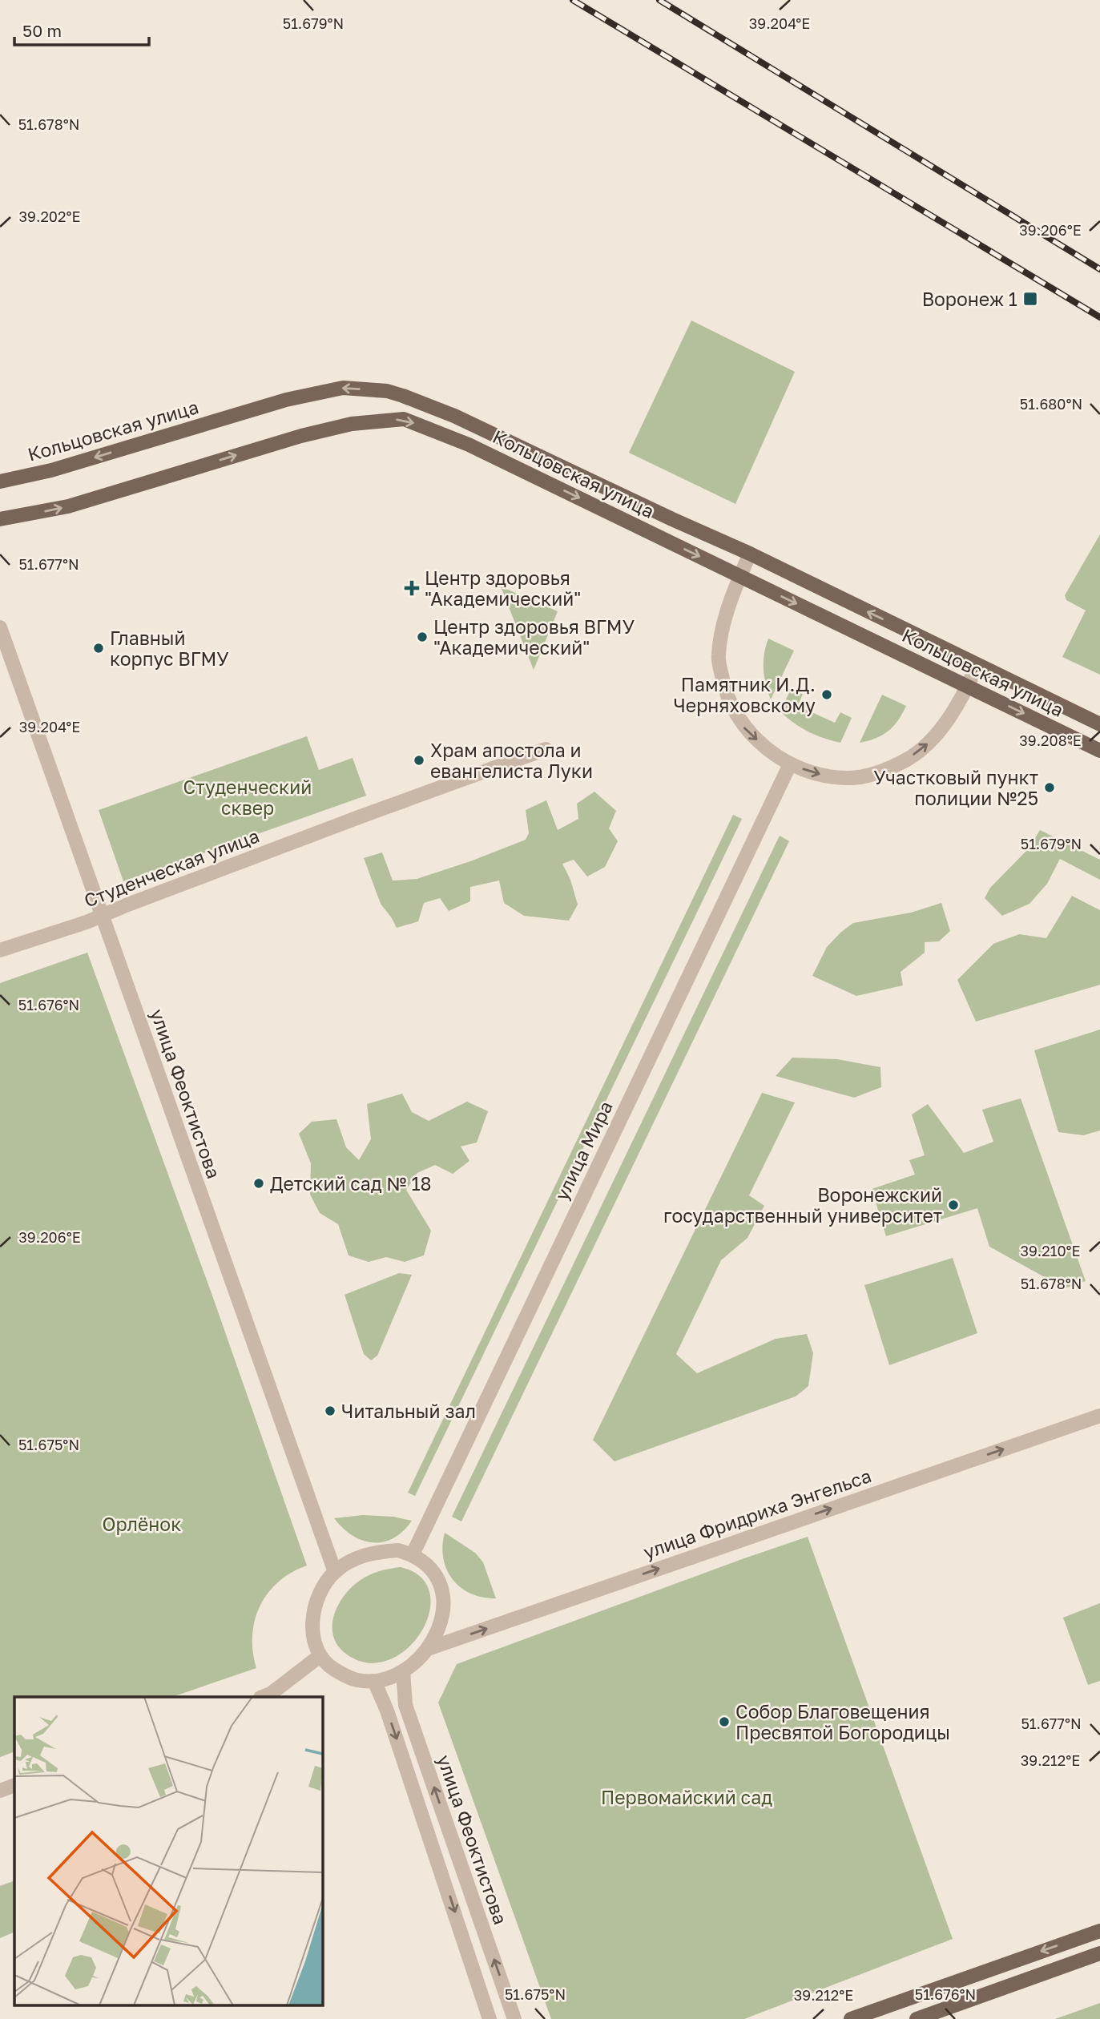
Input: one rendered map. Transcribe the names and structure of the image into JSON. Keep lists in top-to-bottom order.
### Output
{
  "streets": {
    "main road": ["Кольцовская улица"],
    "street": [
      "Студенческая улица",
      "улица Феоктистова",
      "улица Мира",
      "улица Фридриха Энгельса"
    ]
  },
  "crossings": [
    ["Студенческая улица", "улица Феоктистова"],
    ["улица Феоктистова", "улица Мира"],
    ["улица Феоктистова", "улица Фридриха Энгельса"],
    ["улица Мира", "улица Фридриха Энгельса"]
  ],
  "one_way": ["улица Фридриха Энгельса"],
  "parks": ["Студенческий сквер", "Орлёнок", "Первомайский сад"],
  "places": {
    "transit": ["Воронеж 1"],
    "health": ["Центр здоровья \"Академический\""],
    "other": [
      "Центр здоровья ВГМУ \"Академический\"",
      "Главный корпус ВГМУ",
      "Памятник И.Д. Черняховскому",
      "Храм апостола и евангелиста Луки",
      "Участковый пункт полиции №25",
      "Детский сад № 18",
      "Воронежский государственный университет",
      "Читальный зал",
      "Собор Благовещения Пресвятой Богородицы"
    ]
  },
  "scale_bar": "50 m",
  "coordinates": [
    "39.204°E",
    "51.679°N",
    "51.678°N",
    "39.202°E",
    "39.206°E",
    "51.680°N",
    "51.677°N",
    "39.208°E",
    "51.676°N",
    "39.210°E",
    "51.675°N",
    "39.212°E"
  ]
}
